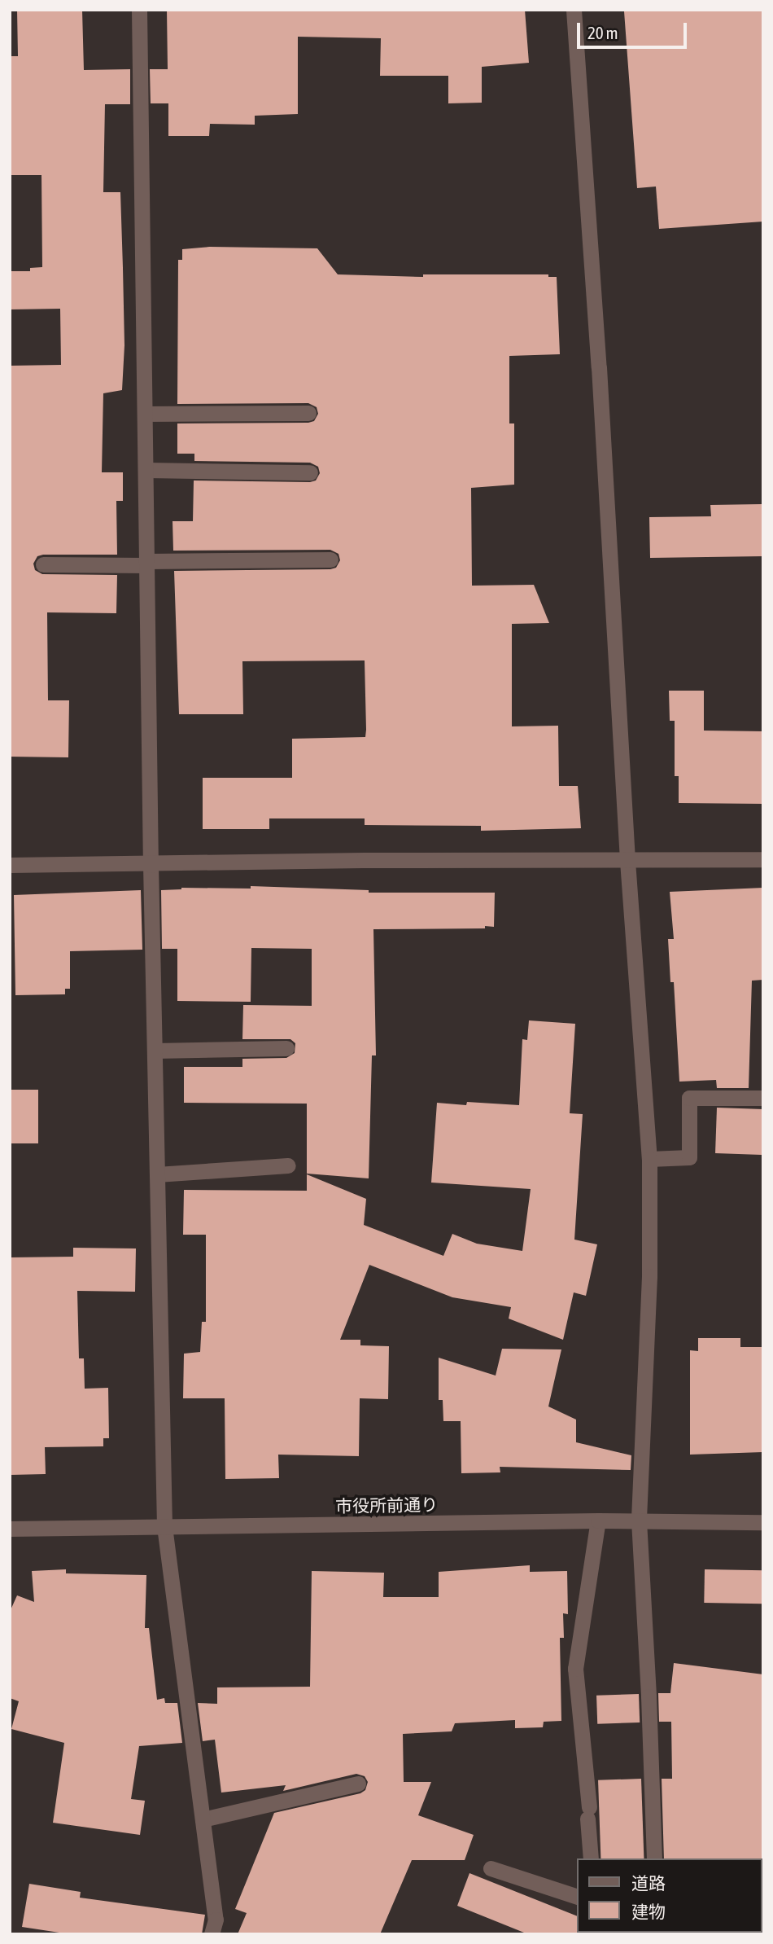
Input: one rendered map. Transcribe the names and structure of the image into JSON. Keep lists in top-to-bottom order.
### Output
{
  "streets": {
    "street": ["市役所前通り"]
  },
  "legend": ["道路", "建物"],
  "scale_bar": "20 m"
}
